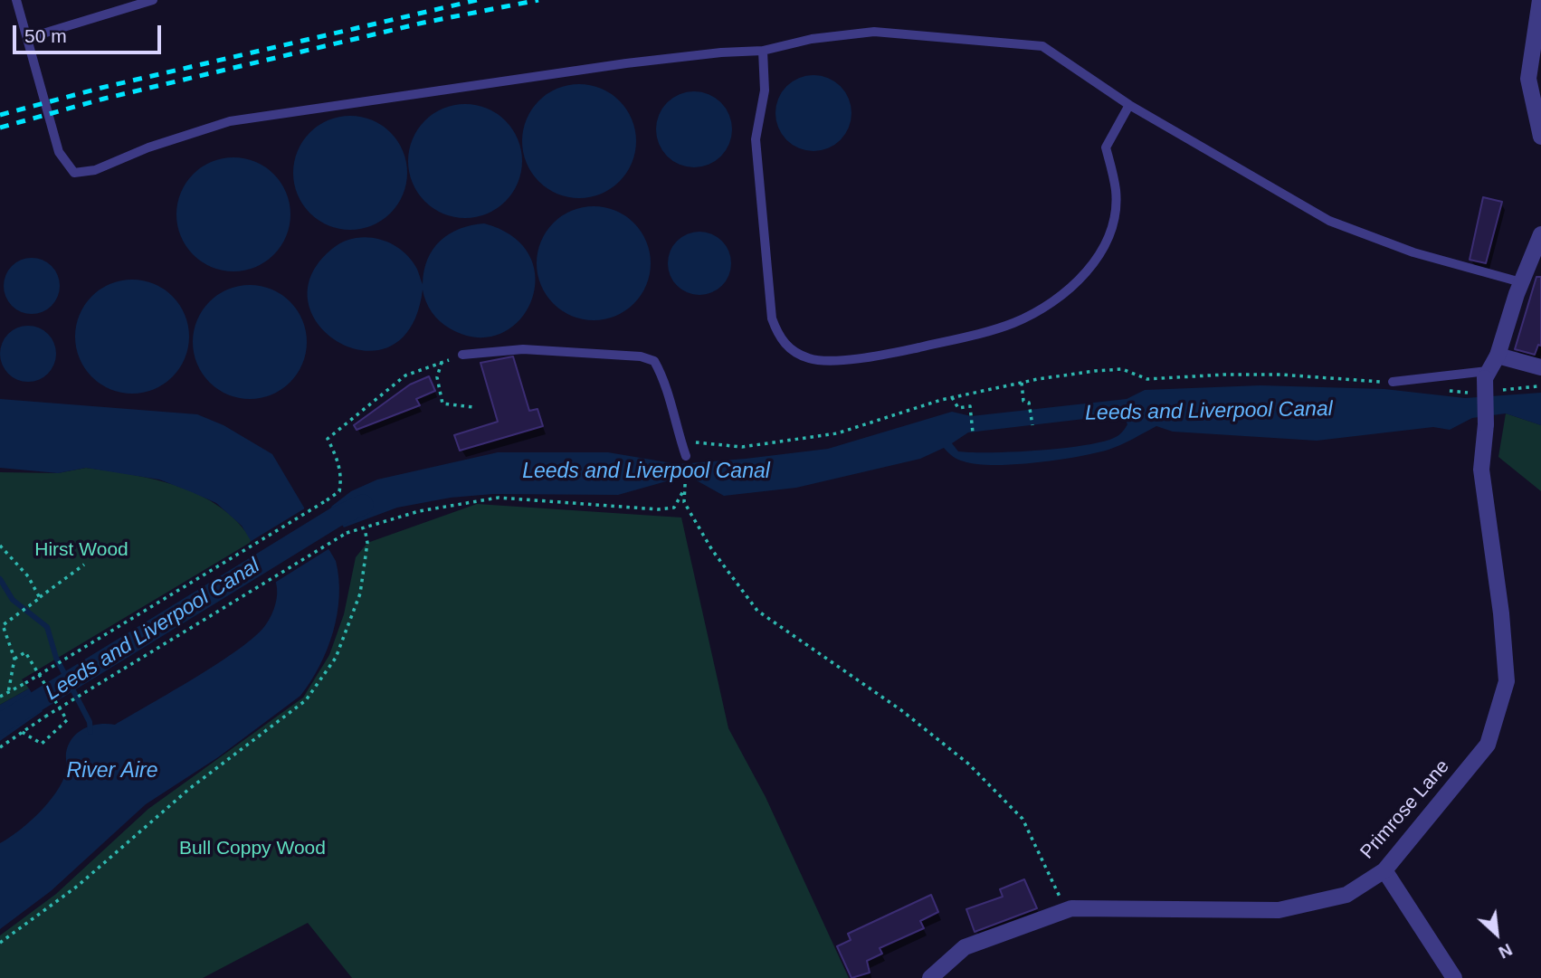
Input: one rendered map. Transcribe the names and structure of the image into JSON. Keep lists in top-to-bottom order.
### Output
{
  "streets": {
    "street": ["Primrose Lane"]
  },
  "water": ["Leeds and Liverpool Canal", "River Aire"],
  "parks": ["Hirst Wood", "Bull Coppy Wood"],
  "scale_bar": "50 m",
  "north": "bottom right"
}
